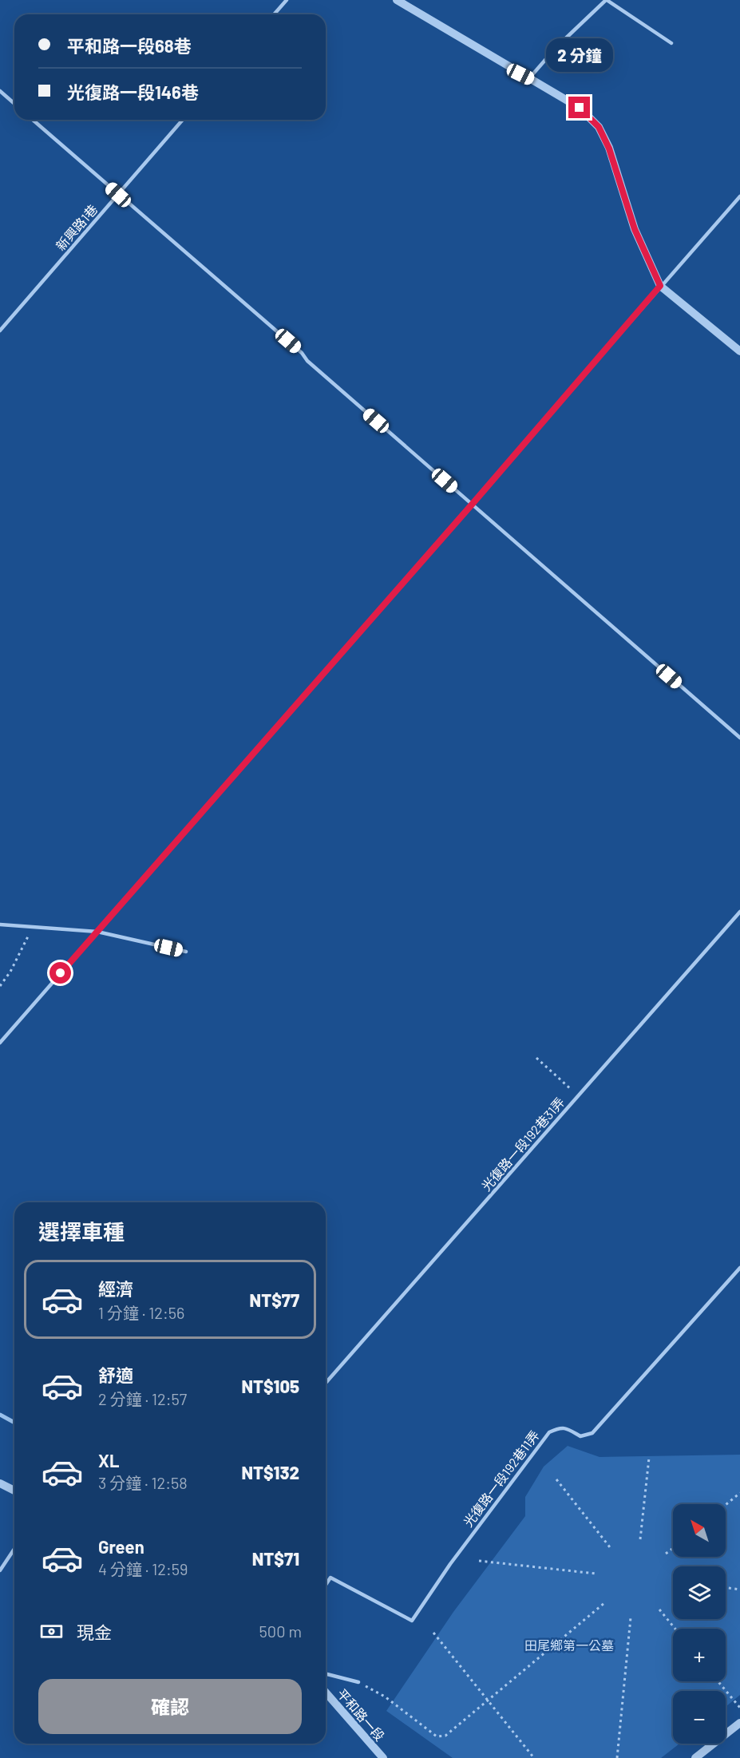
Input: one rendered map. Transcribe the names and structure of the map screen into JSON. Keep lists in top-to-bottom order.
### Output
{
  "streets": {
    "street": ["平和路一段"],
    "lane": ["新興路1巷", "光復路一段192巷31弄", "光復路一段192巷11弄"]
  },
  "parks": ["田尾鄉第一公墓"],
  "north": "top left",
  "page": {
    "banner": ["平和路一段68巷", "光復路一段146巷"],
    "bubble": "2 分鐘",
    "heading": "選擇車種",
    "list": [
      {
        "name": "經濟",
        "note": "1 分鐘 · 12:56",
        "value": "NT$77"
      },
      {
        "name": "舒適",
        "note": "2 分鐘 · 12:57",
        "value": "NT$105"
      },
      {
        "name": "XL",
        "note": "3 分鐘 · 12:58",
        "value": "NT$132"
      },
      {
        "name": "Green",
        "note": "4 分鐘 · 12:59",
        "value": "NT$71"
      }
    ],
    "map_buttons": ["+", "−"],
    "pay": ["現金", "500 m"],
    "buttons": "確認"
  }
}
